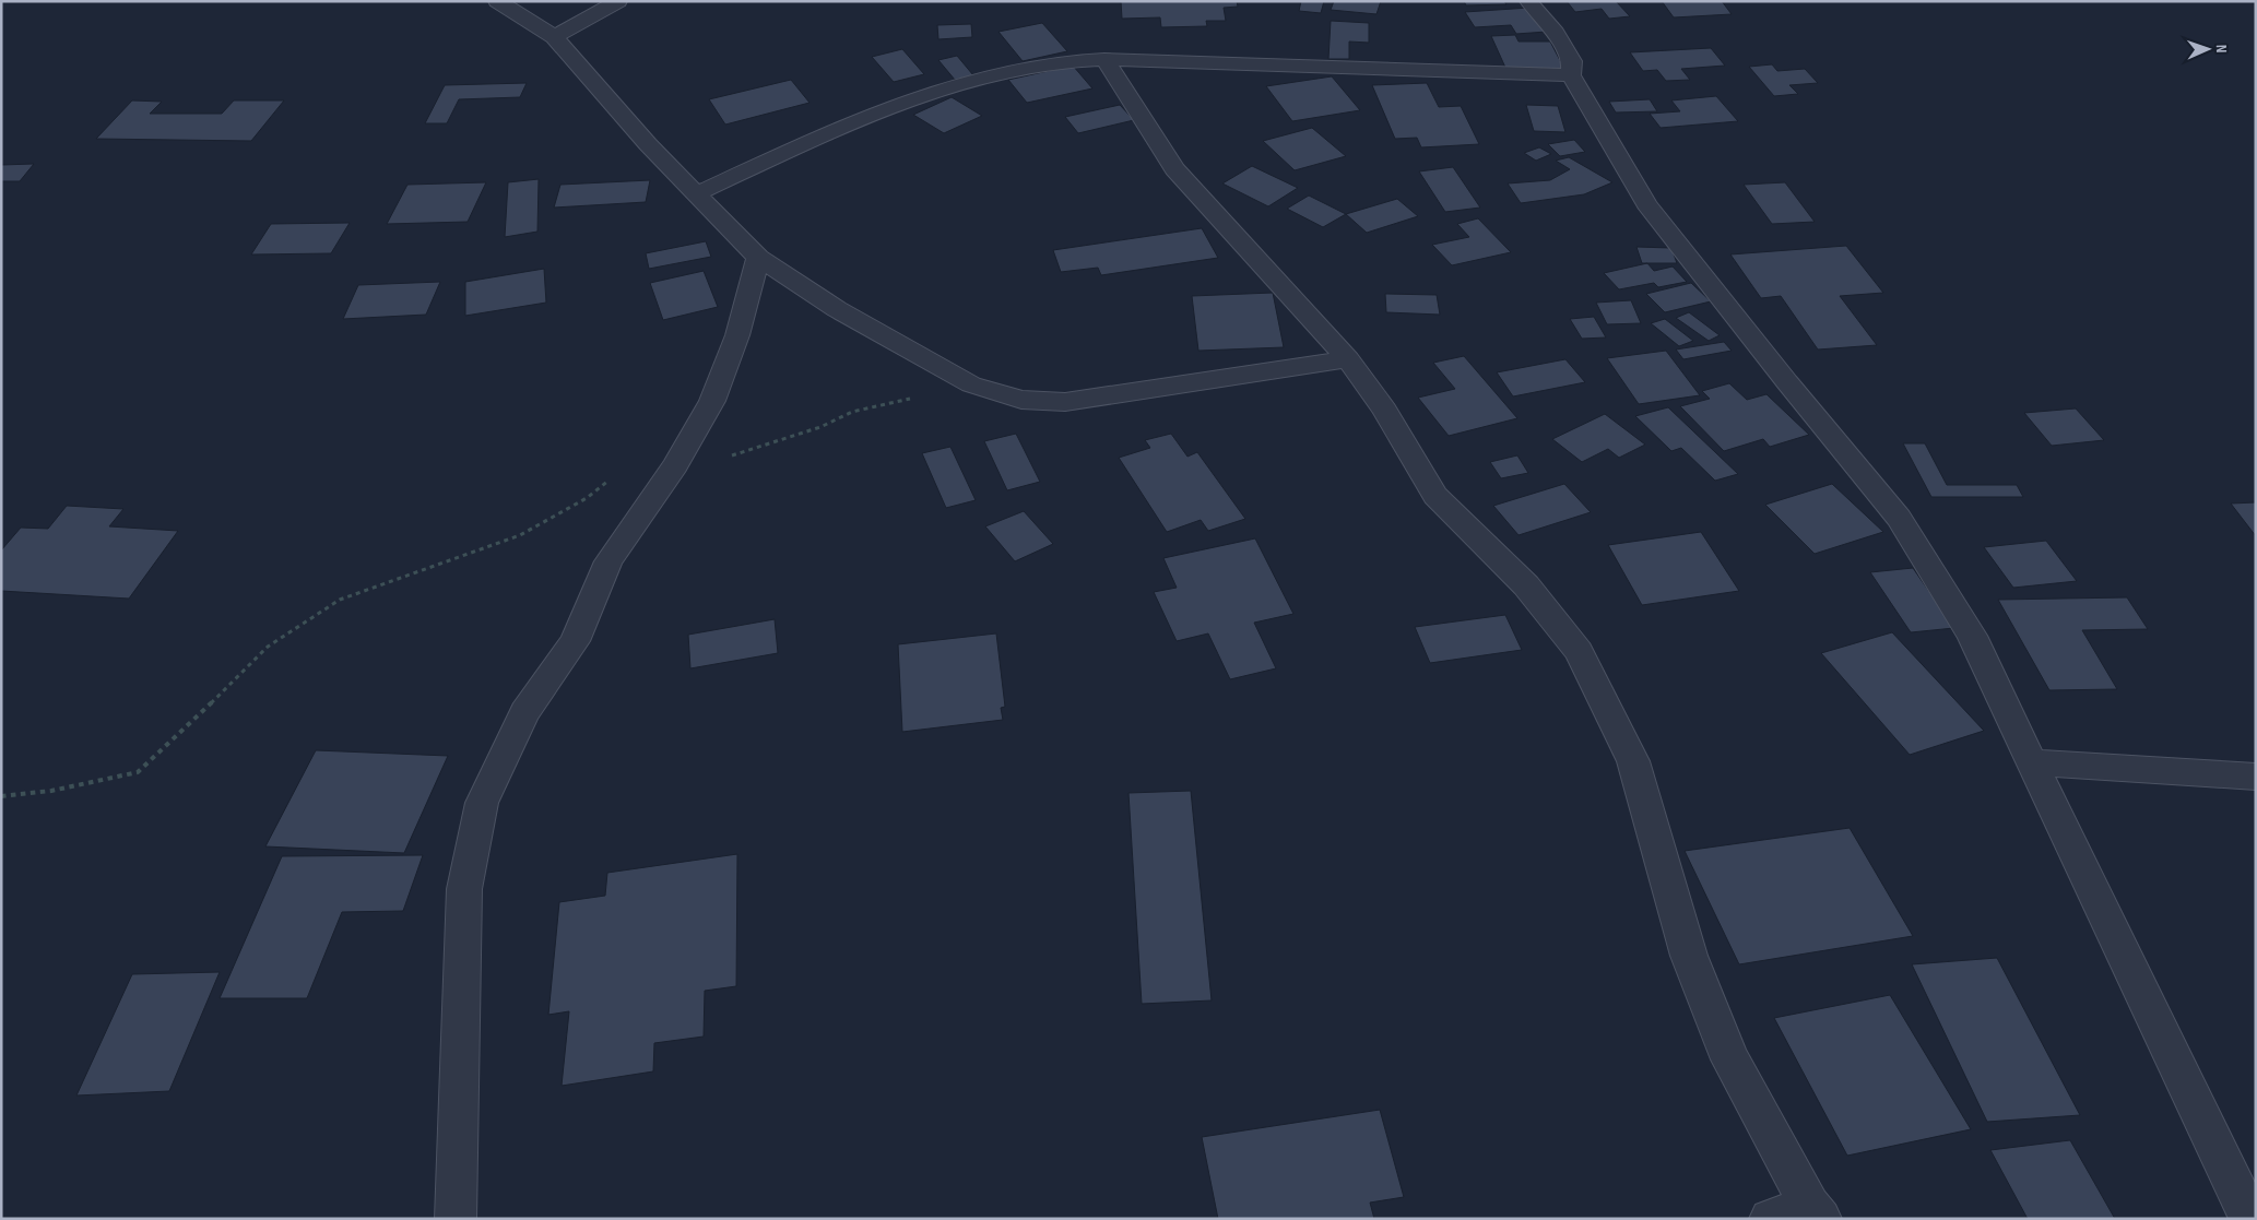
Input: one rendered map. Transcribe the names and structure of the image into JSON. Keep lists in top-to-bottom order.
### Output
{
  "north": "right"
}
